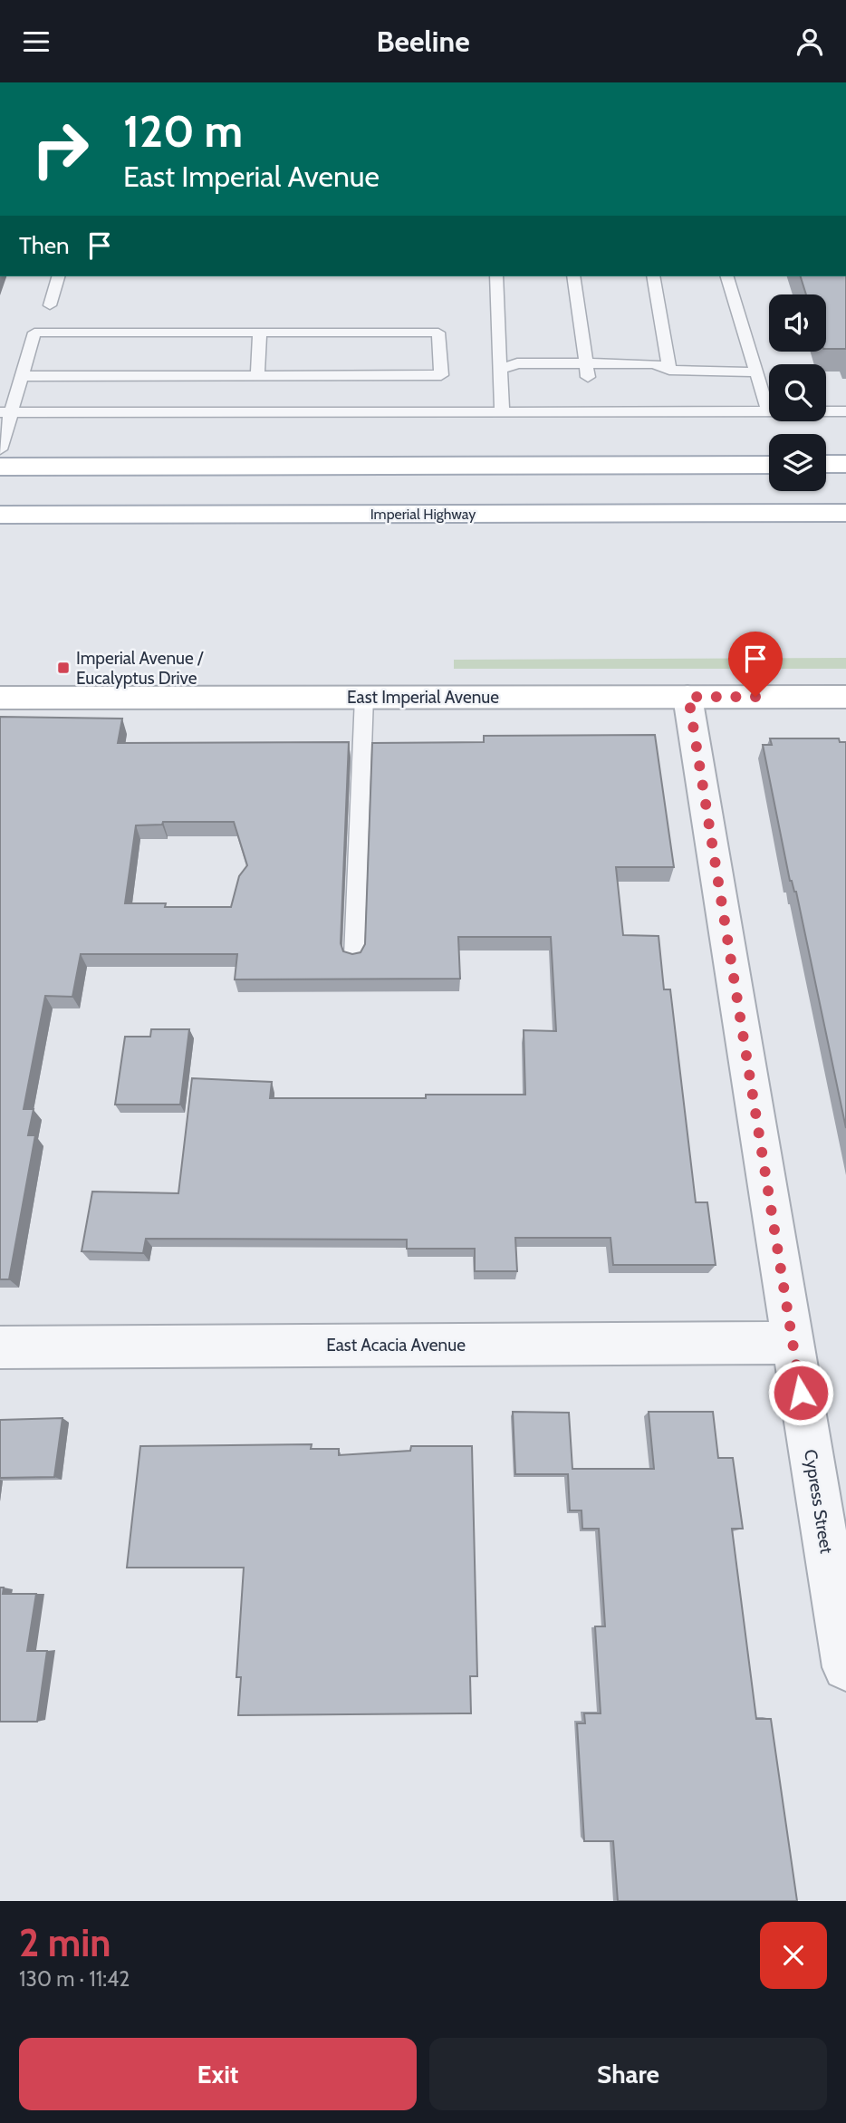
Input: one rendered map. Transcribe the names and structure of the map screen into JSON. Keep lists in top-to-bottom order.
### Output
{
  "streets": {
    "main road": ["Imperial Highway", "East Imperial Avenue"],
    "street": ["East Acacia Avenue", "Cypress Street"]
  },
  "crossings": [
    ["East Imperial Avenue", "Cypress Street"],
    ["East Acacia Avenue", "Cypress Street"]
  ],
  "places": {
    "transit": ["Imperial Avenue / Eucalyptus Drive"]
  },
  "page": {
    "header": "Beeline",
    "turn": ["120 m", "East Imperial Avenue"],
    "then": "Then",
    "heading": ["2 min", "130 m · 11:42"],
    "buttons": ["Exit", "Share"]
  }
}
